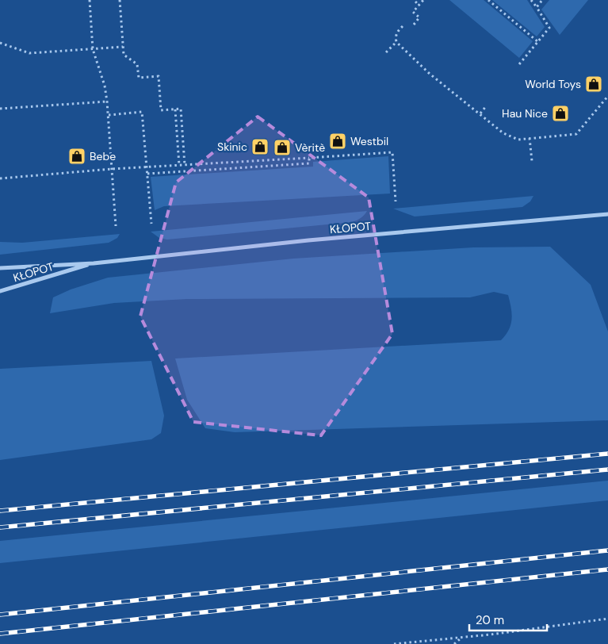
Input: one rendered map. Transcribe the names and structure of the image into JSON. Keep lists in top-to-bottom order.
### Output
{
  "streets": {
    "street": ["KŁOPOT"]
  },
  "places": {
    "shop": [
      "World Toys",
      "Hau Nice",
      "Westbil",
      "Skinic",
      "Vèritè",
      "Bebe"
    ]
  },
  "scale_bar": "20 m"
}
